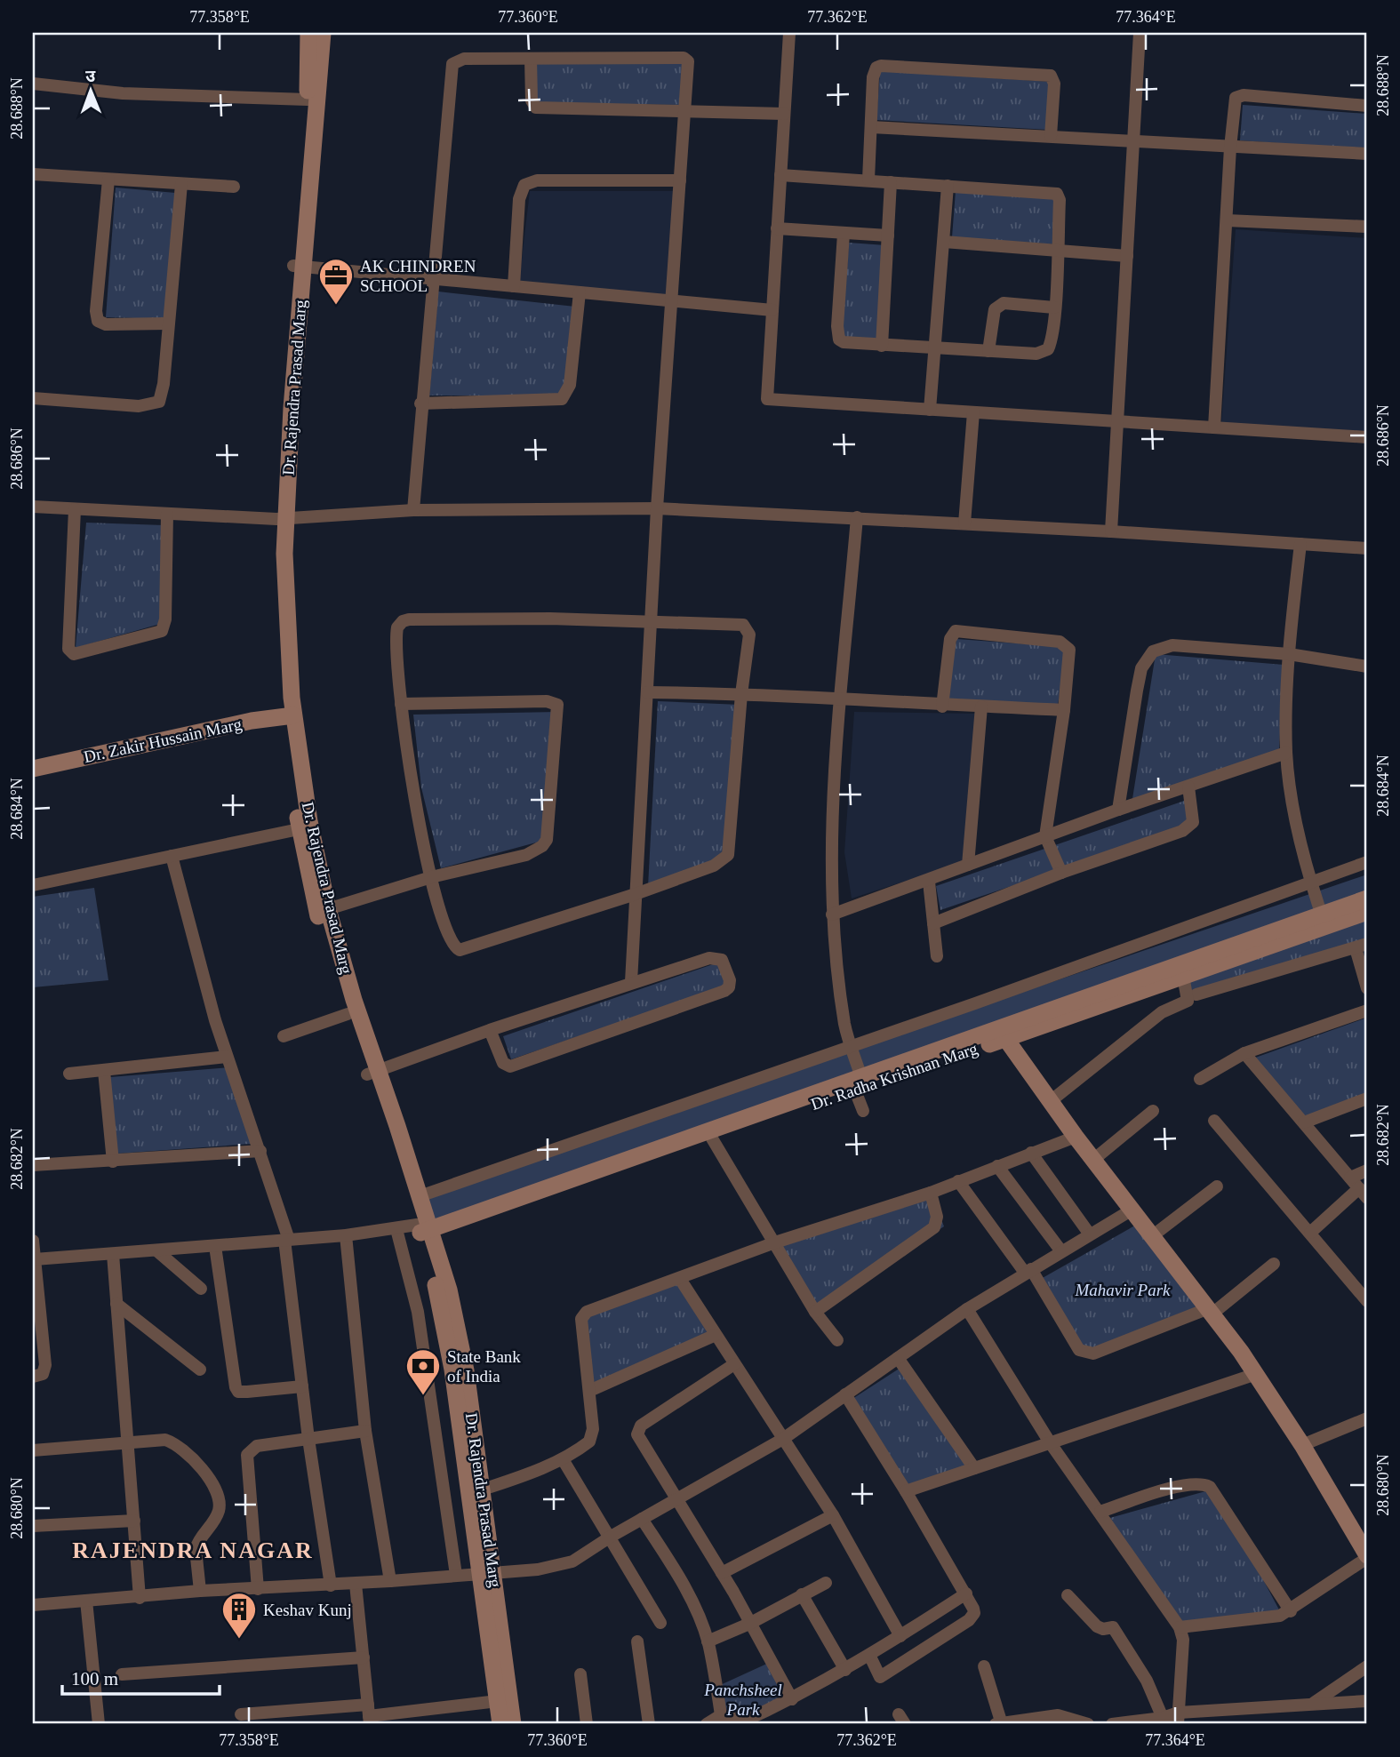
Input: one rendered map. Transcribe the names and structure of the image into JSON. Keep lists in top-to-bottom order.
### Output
{
  "streets": {
    "main road": ["Dr. Rajendra Prasad Marg", "Dr. Zakir Hussain Marg", "Dr. Radha Krishnan Marg"]
  },
  "crossings": [
    ["Dr. Rajendra Prasad Marg", "Dr. Zakir Hussain Marg"],
    ["Dr. Rajendra Prasad Marg", "Dr. Radha Krishnan Marg"]
  ],
  "districts": ["RAJENDRA NAGAR"],
  "parks": ["Mahavir Park", "Panchsheel Park"],
  "places": {
    "office": ["AK CHINDREN SCHOOL"],
    "bank": ["State Bank of India"],
    "building": ["Keshav Kunj"]
  },
  "scale_bar": "100 m",
  "north": "top",
  "coordinates": [
    "77.358°E",
    "77.360°E",
    "77.362°E",
    "77.364°E",
    "28.688°N",
    "28.686°N",
    "28.684°N",
    "28.682°N",
    "28.680°N"
  ]
}
